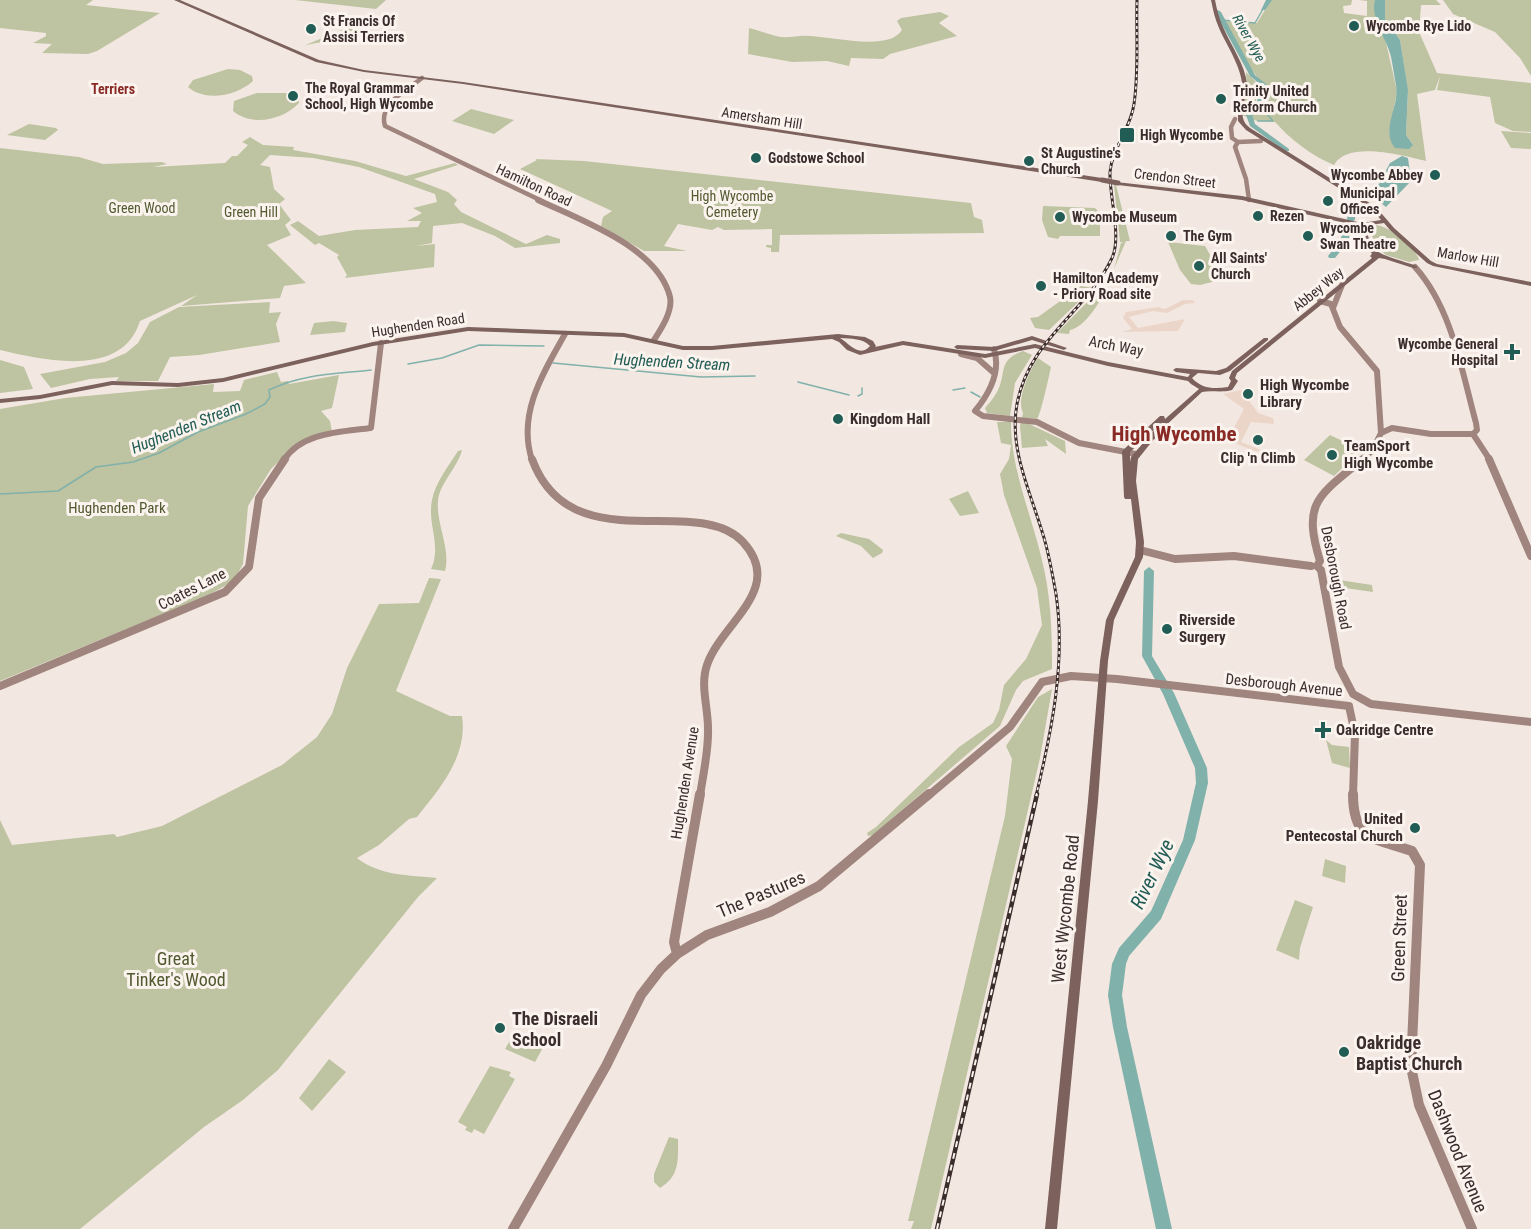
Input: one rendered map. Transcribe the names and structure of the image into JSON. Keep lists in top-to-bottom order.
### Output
{
  "streets": {
    "main road": [
      "Amersham Hill",
      "Crendon Street",
      "Marlow Hill",
      "Abbey Way",
      "Hughenden Road",
      "Arch Way",
      "West Wycombe Road"
    ],
    "street": [
      "Hamilton Road",
      "Desborough Road",
      "Coates Lane",
      "Desborough Avenue",
      "Hughenden Avenue",
      "The Pastures",
      "Green Street",
      "Dashwood Avenue"
    ]
  },
  "crossings": [
    ["Amersham Hill", "Crendon Street"],
    ["Amersham Hill", "Hamilton Road"],
    ["Hamilton Road", "Hughenden Road"],
    ["Abbey Way", "Arch Way"],
    ["Hughenden Road", "Arch Way"],
    ["Hughenden Road", "Coates Lane"],
    ["Hughenden Road", "Hughenden Avenue"],
    ["Desborough Road", "Desborough Avenue"],
    ["Desborough Avenue", "The Pastures"],
    ["Desborough Avenue", "West Wycombe Road"],
    ["Desborough Avenue", "Green Street"],
    ["Hughenden Avenue", "The Pastures"],
    ["The Pastures", "West Wycombe Road"],
    ["Green Street", "Dashwood Avenue"]
  ],
  "districts": ["Terriers", "High Wycombe"],
  "water": ["River Wye", "Hughenden Stream"],
  "parks": [
    "High Wycombe Cemetery",
    "Green Wood",
    "Green Hill",
    "Hughenden Park",
    "Great Tinker's Wood"
  ],
  "places": {
    "other": [
      "Wycombe Rye Lido",
      "St Francis Of Assisi Terriers",
      "The Royal Grammar School, High Wycombe",
      "Trinity United Reform Church",
      "Godstowe School",
      "St Augustine's Church",
      "Wycombe Abbey",
      "Municipal Offices",
      "Rezen",
      "Wycombe Museum",
      "The Gym",
      "Wycombe Swan Theatre",
      "All Saints' Church",
      "Hamilton Academy - Priory Road site",
      "High Wycombe Library",
      "Kingdom Hall",
      "Clip 'n Climb",
      "TeamSport High Wycombe",
      "Riverside Surgery",
      "United Pentecostal Church",
      "The Disraeli School",
      "Oakridge Baptist Church"
    ],
    "transit": ["High Wycombe"],
    "health": ["Wycombe General Hospital", "Oakridge Centre"]
  }
}
